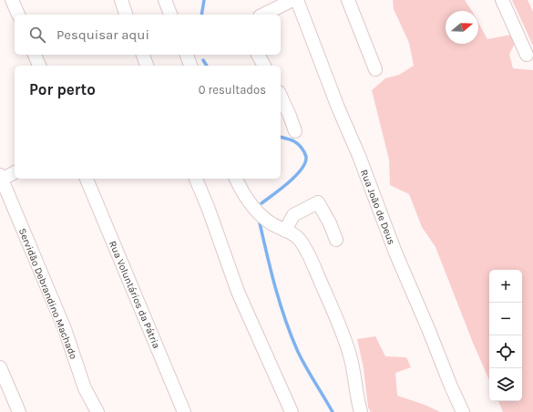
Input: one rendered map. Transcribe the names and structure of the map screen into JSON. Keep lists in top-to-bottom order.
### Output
{
  "streets": {
    "lane": ["Rua João de Deus", "Servidão Debrandino Machado", "Rua Voluntários da Pátria"]
  },
  "north": "right",
  "page": {
    "search": "Pesquisar aqui",
    "heading": ["Por perto", "0 resultados"],
    "map_buttons": ["+", "−"]
  }
}
